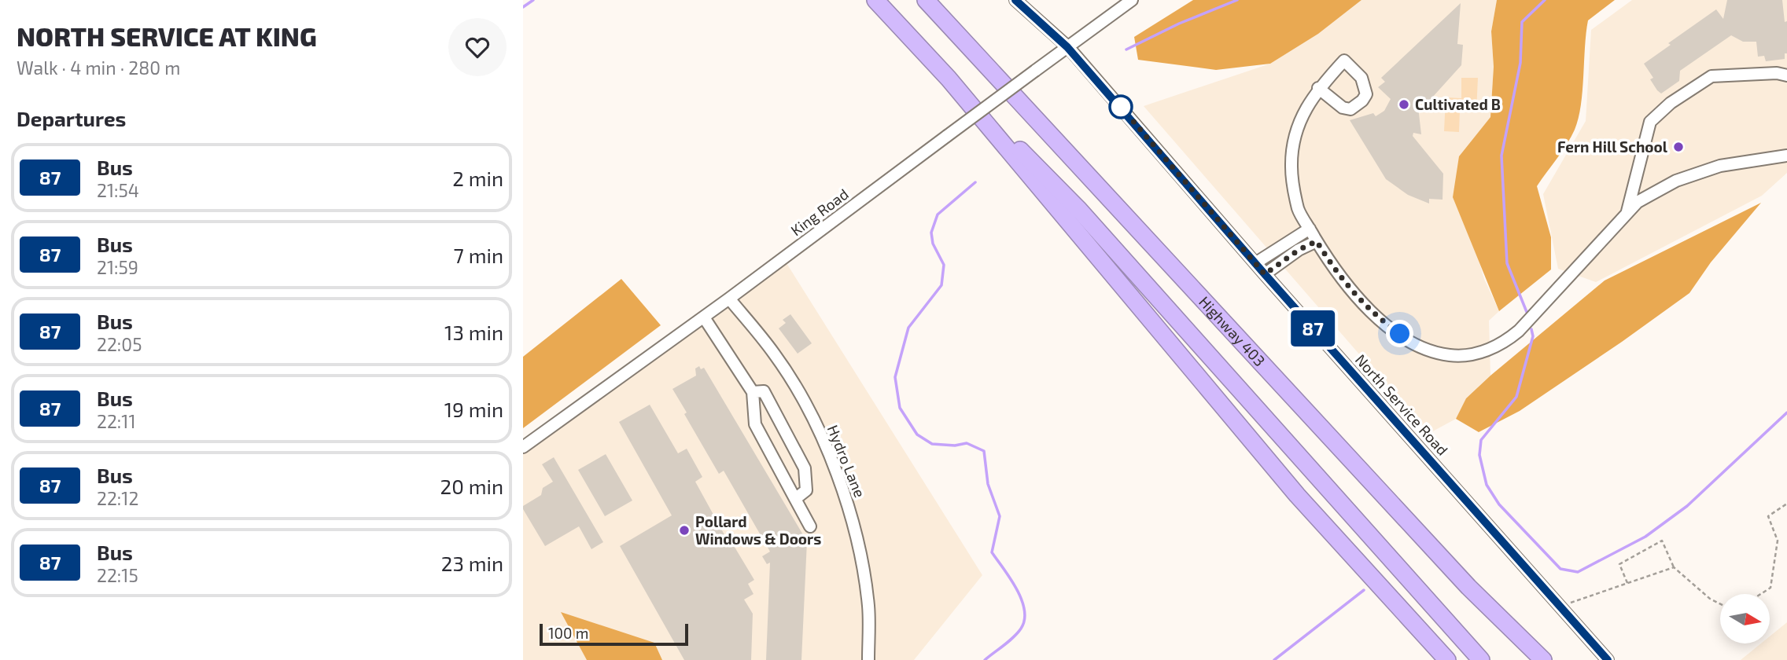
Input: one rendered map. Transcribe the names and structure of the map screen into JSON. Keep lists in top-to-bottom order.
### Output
{
  "streets": {
    "highway": ["Highway 403"],
    "street": ["King Road", "North Service Road", "Hydro Lane"]
  },
  "crossings": [
    ["King Road", "North Service Road"],
    ["King Road", "Hydro Lane"]
  ],
  "places": ["Cultivated B", "Fern Hill School", "Pollard Windows & Doors"],
  "lines": ["bus line 87"],
  "scale_bar": "100 m",
  "north": "right",
  "page": {
    "heading": [
      ["NORTH SERVICE AT KING", "Walk · 4 min · 280 m"],
      "Departures"
    ],
    "on_map": "87",
    "list": [
      {
        "mark": "87",
        "name": "Bus",
        "note": "21:54",
        "value": "2 min"
      },
      {
        "mark": "87",
        "name": "Bus",
        "note": "21:59",
        "value": "7 min"
      },
      {
        "mark": "87",
        "name": "Bus",
        "note": "22:05",
        "value": "13 min"
      },
      {
        "mark": "87",
        "name": "Bus",
        "note": "22:11",
        "value": "19 min"
      },
      {
        "mark": "87",
        "name": "Bus",
        "note": "22:12",
        "value": "20 min"
      },
      {
        "mark": "87",
        "name": "Bus",
        "note": "22:15",
        "value": "23 min"
      }
    ],
    "scale": "100 m"
  }
}
